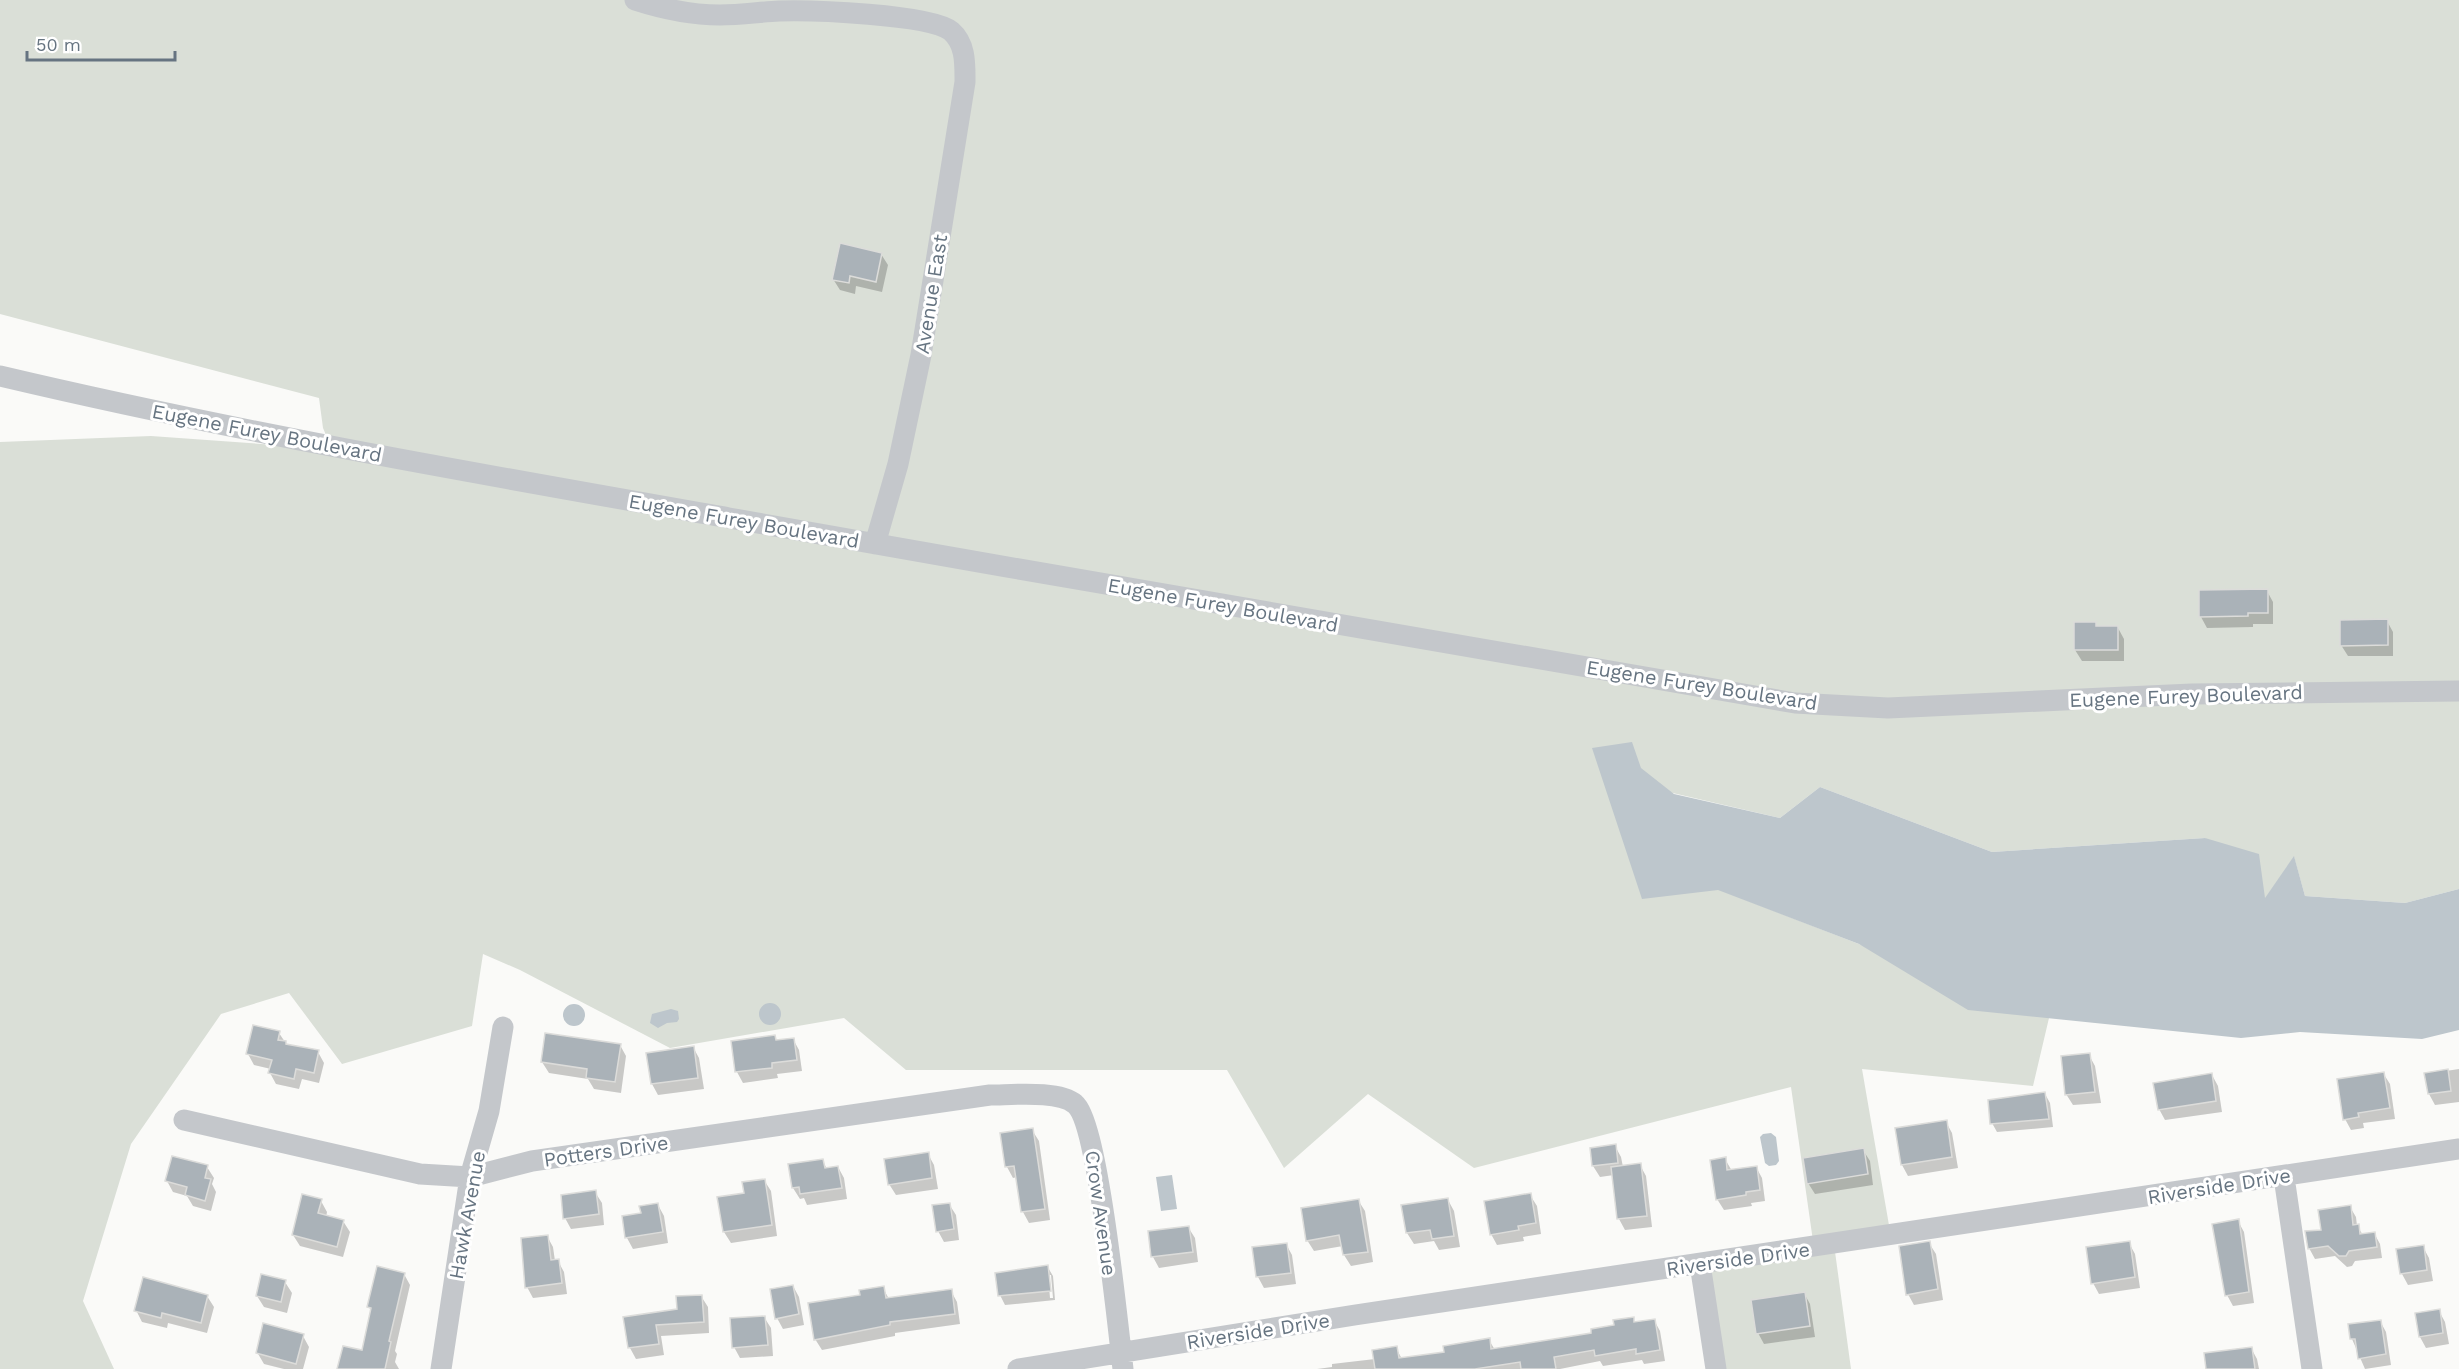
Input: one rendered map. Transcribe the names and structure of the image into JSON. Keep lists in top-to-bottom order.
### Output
{
  "streets": {
    "street": [
      "Avenue East",
      "Eugene Furey Boulevard",
      "Potters Drive",
      "Riverside Drive",
      "Crow Avenue",
      "Hawk Avenue"
    ]
  },
  "crossings": [
    ["Avenue East", "Eugene Furey Boulevard"],
    ["Potters Drive", "Crow Avenue"],
    ["Potters Drive", "Hawk Avenue"],
    ["Riverside Drive", "Crow Avenue"]
  ],
  "scale_bar": "50 m"
}
